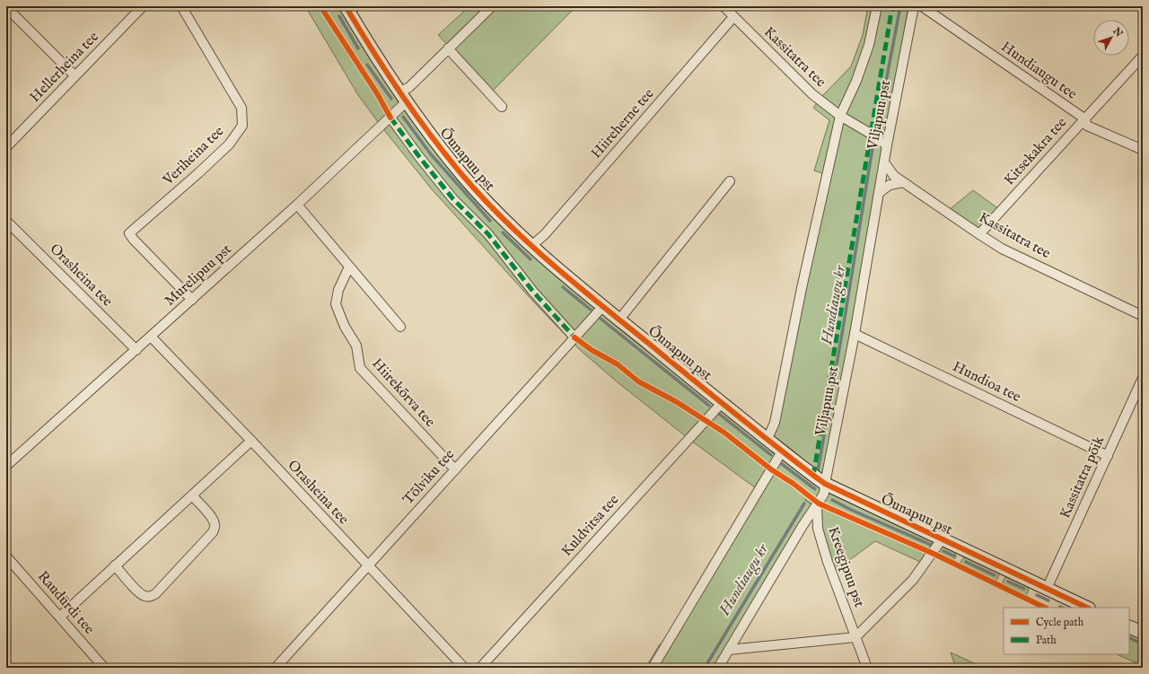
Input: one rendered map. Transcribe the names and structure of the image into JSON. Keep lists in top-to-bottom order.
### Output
{
  "streets": {
    "street": [
      "Kassitatra tee",
      "Hellerheina tee",
      "Hundiaugu tee",
      "Viljapuu pst",
      "Hiireherne tee",
      "Kitsekakra tee",
      "Veriheina tee",
      "Õunapuu pst",
      "Orasheina tee",
      "Murelipuu pst",
      "Hundioa tee",
      "Hiirekõrva tee",
      "Tõlviku tee",
      "Kassitatra põik",
      "Kuldvitsa tee",
      "Kreegipuu pst",
      "Raudürdi tee"
    ]
  },
  "crossings": [
    ["Kassitatra tee", "Viljapuu pst"],
    ["Kassitatra tee", "Hiireherne tee"],
    ["Kassitatra tee", "Kitsekakra tee"],
    ["Hundiaugu tee", "Kitsekakra tee"],
    ["Viljapuu pst", "Õunapuu pst"],
    ["Viljapuu pst", "Hundioa tee"],
    ["Viljapuu pst", "Kreegipuu pst"],
    ["Hiireherne tee", "Õunapuu pst"],
    ["Veriheina tee", "Murelipuu pst"],
    ["Õunapuu pst", "Murelipuu pst"],
    ["Õunapuu pst", "Tõlviku tee"],
    ["Õunapuu pst", "Kassitatra põik"],
    ["Õunapuu pst", "Kuldvitsa tee"],
    ["Õunapuu pst", "Kreegipuu pst"],
    ["Orasheina tee", "Murelipuu pst"],
    ["Orasheina tee", "Tõlviku tee"],
    ["Hundioa tee", "Kassitatra põik"],
    ["Hiirekõrva tee", "Tõlviku tee"]
  ],
  "water": ["Hundiaugu kr"],
  "legend": ["Cycle path", "Path"],
  "north": "top right"
}
